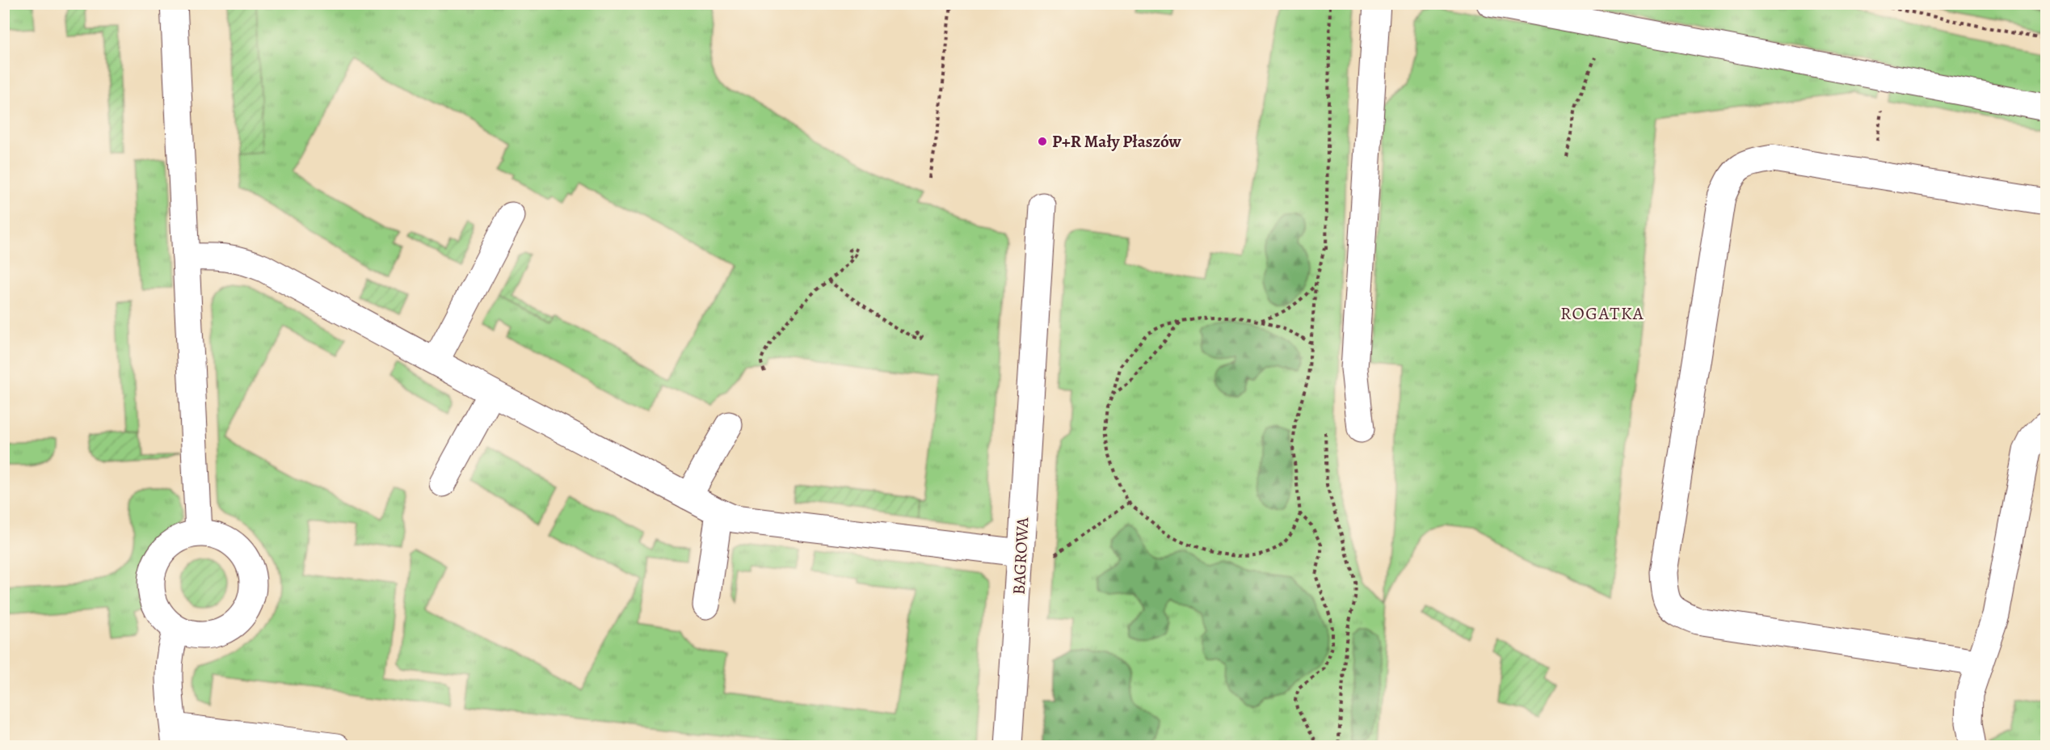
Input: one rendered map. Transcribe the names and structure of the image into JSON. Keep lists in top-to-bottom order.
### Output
{
  "streets": {
    "street": ["BAGROWA"]
  },
  "districts": ["ROGATKA"],
  "places": ["P+R Mały Płaszów"]
}
